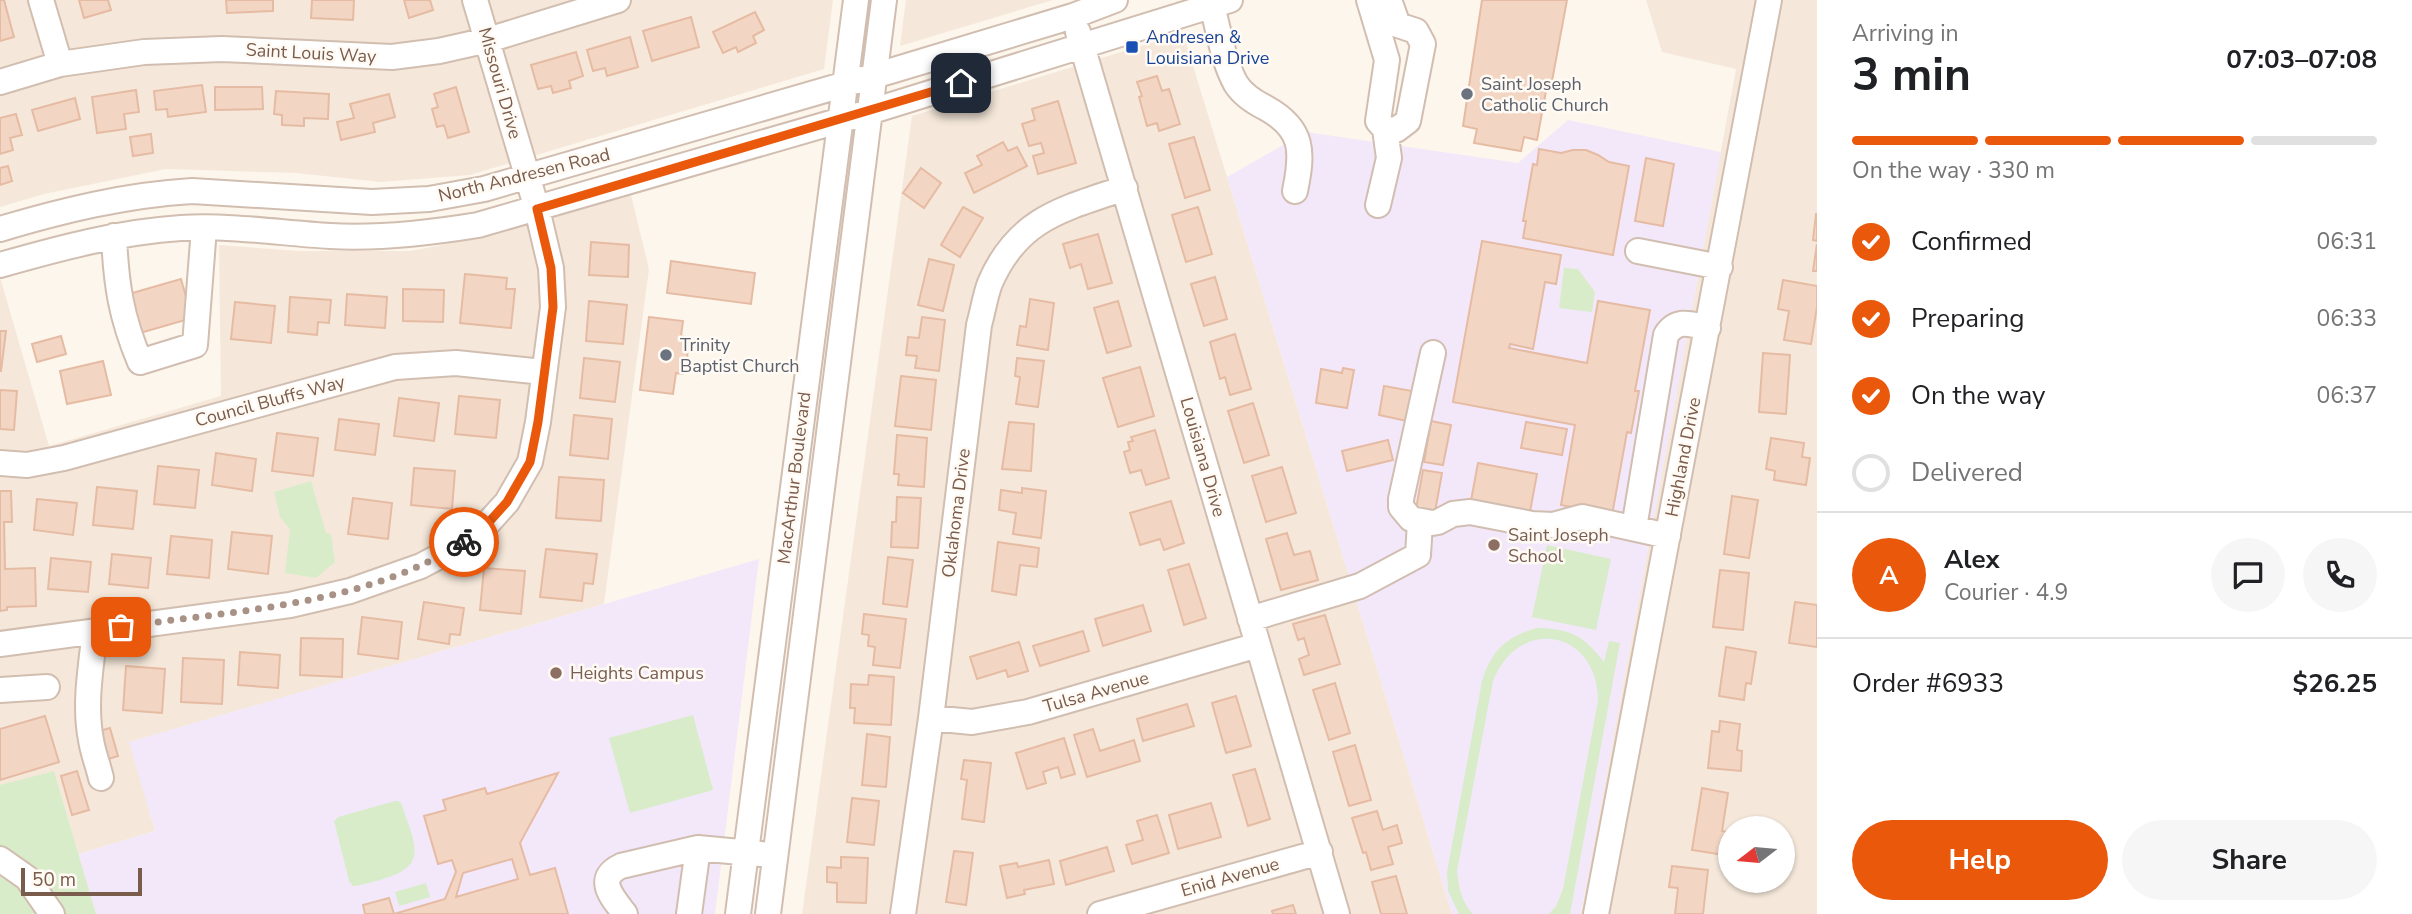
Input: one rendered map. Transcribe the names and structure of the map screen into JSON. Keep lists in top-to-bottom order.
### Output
{
  "streets": {
    "street": [
      "Saint Louis Way",
      "Missouri Drive",
      "North Andresen Road",
      "Council Bluffs Way",
      "Louisiana Drive",
      "Highland Drive",
      "MacArthur Boulevard",
      "Oklahoma Drive",
      "Tulsa Avenue",
      "Enid Avenue"
    ]
  },
  "crossings": [
    ["Saint Louis Way", "Missouri Drive"],
    ["Missouri Drive", "North Andresen Road"],
    ["Missouri Drive", "Council Bluffs Way"],
    ["North Andresen Road", "Louisiana Drive"],
    ["North Andresen Road", "MacArthur Boulevard"],
    ["Louisiana Drive", "Oklahoma Drive"],
    ["Louisiana Drive", "Tulsa Avenue"],
    ["Louisiana Drive", "Enid Avenue"],
    ["Oklahoma Drive", "Tulsa Avenue"]
  ],
  "places": {
    "transit": ["Andresen & Louisiana Drive"],
    "other": [
      "Saint Joseph Catholic Church",
      "Trinity Baptist Church",
      "Saint Joseph School",
      "Heights Campus"
    ]
  },
  "scale_bar": "50 m",
  "north": "left",
  "page": {
    "heading": ["3 min", "Arriving in", "07:03–07:08"],
    "panel": [
      "Alex",
      "Courier · 4.9",
      "Order #6933",
      "$26.25"
    ],
    "bar": "On the way · 330 m",
    "list": [
      ["Confirmed", "06:31"],
      ["Preparing", "06:33"],
      ["On the way", "06:37"],
      "Delivered"
    ],
    "round": "A",
    "buttons": ["Help", "Share"],
    "scale": "50 m"
  }
}
